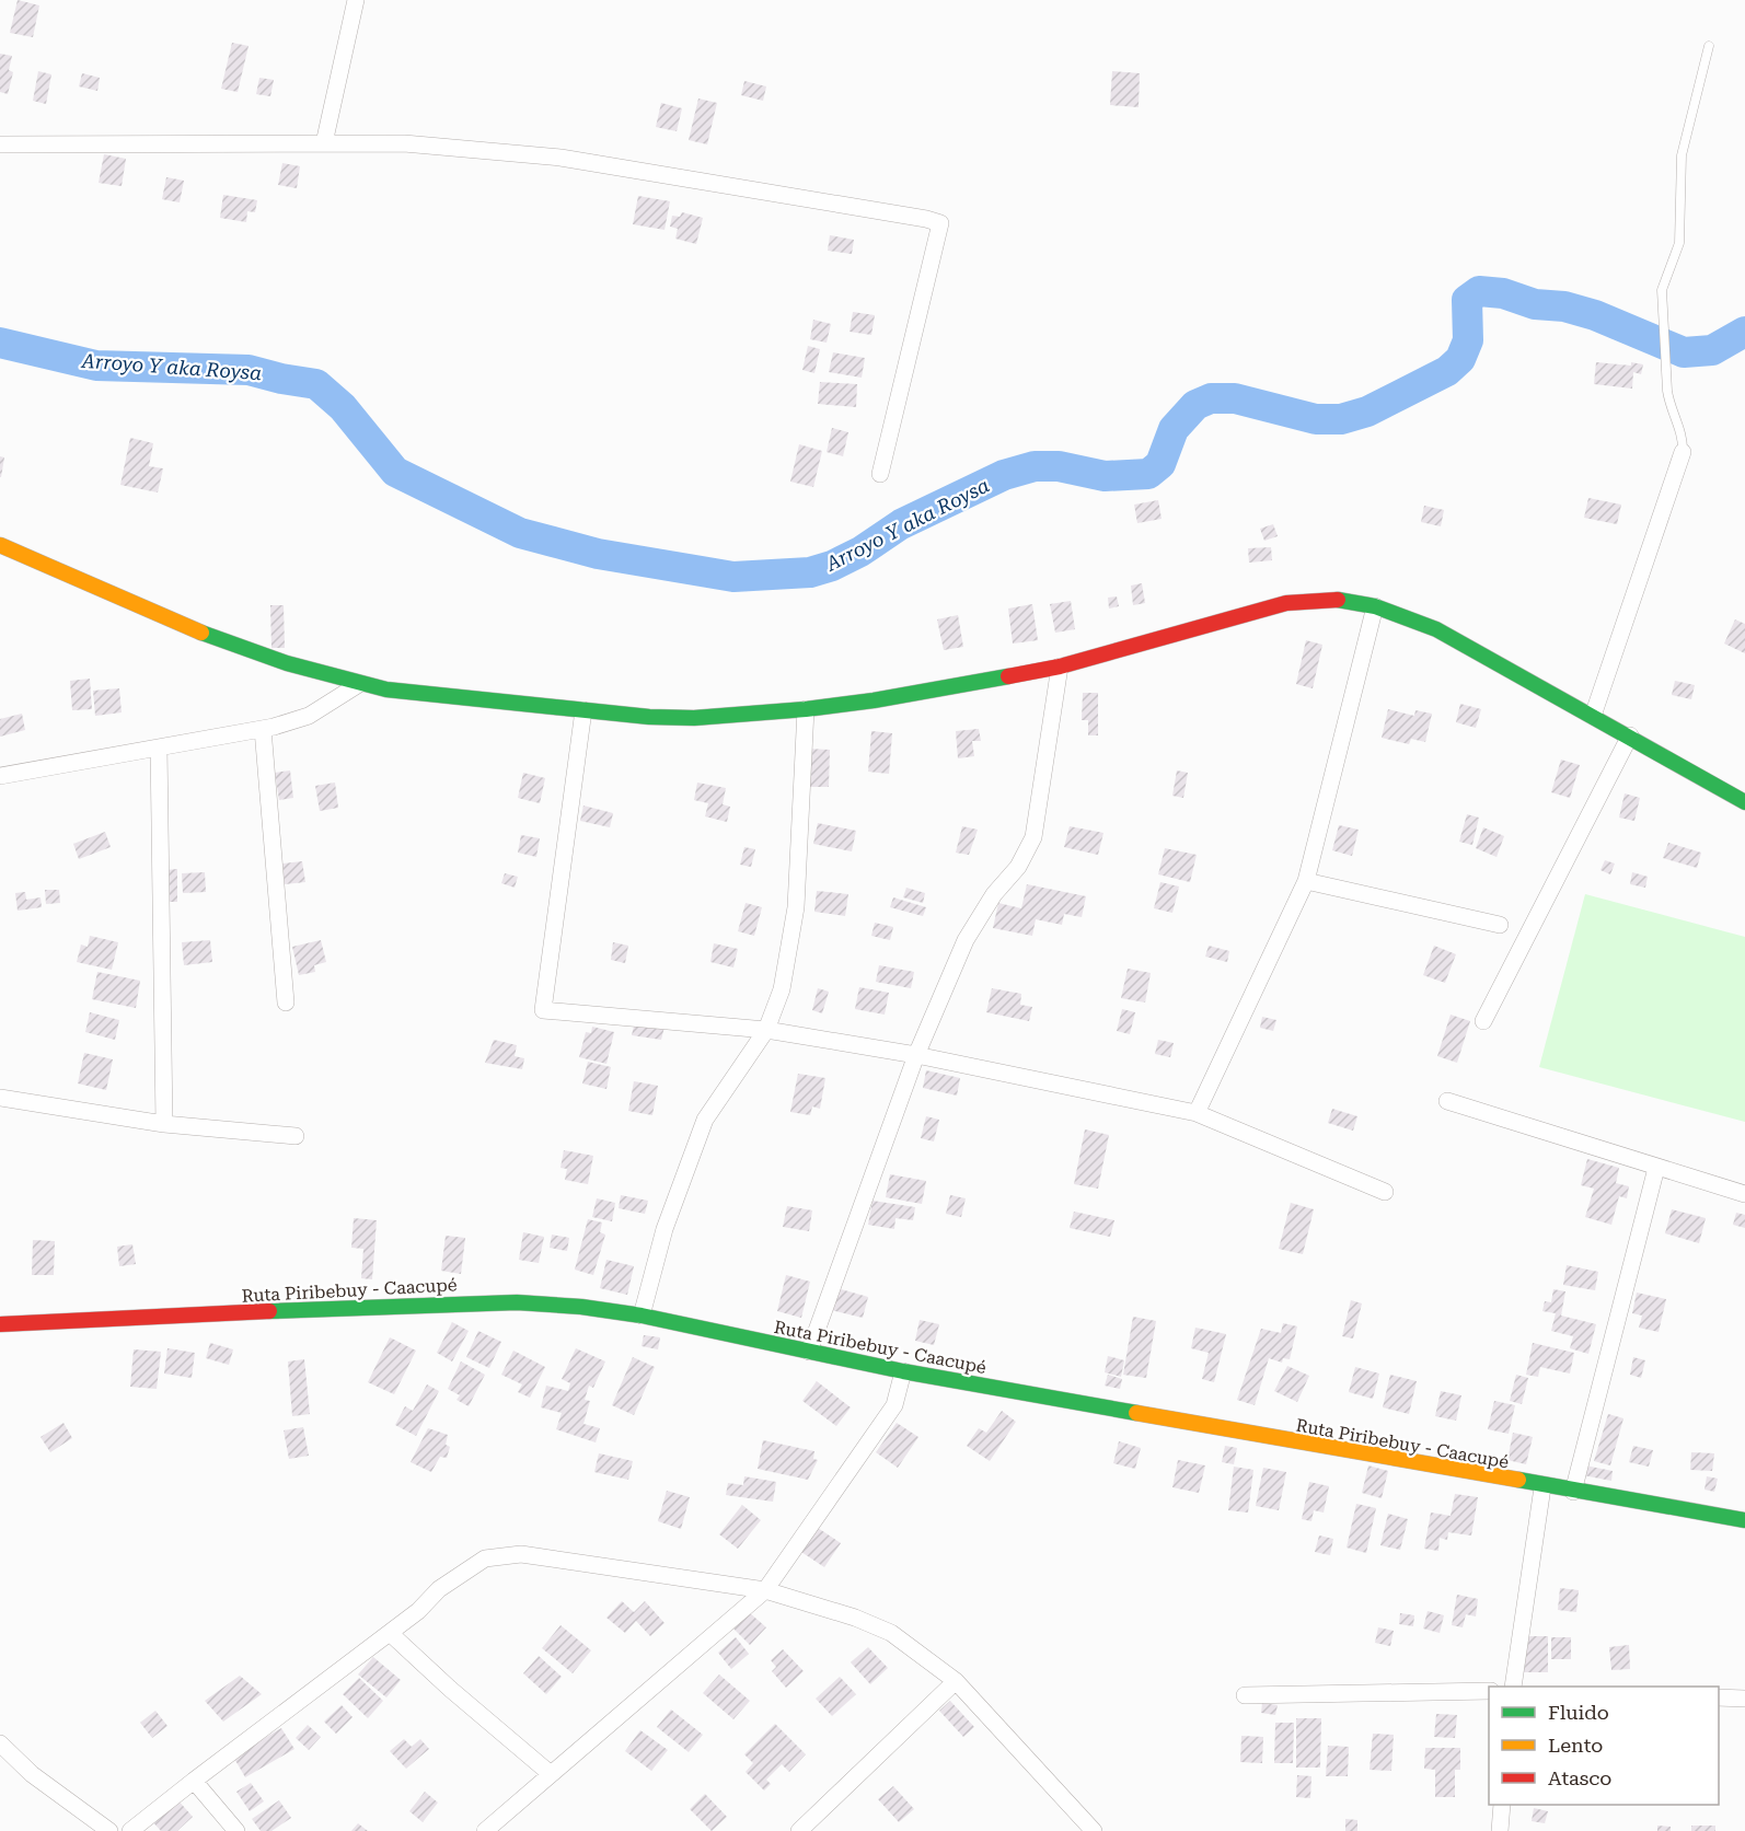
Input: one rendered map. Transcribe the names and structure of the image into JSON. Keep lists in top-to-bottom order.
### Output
{
  "streets": {
    "street": ["Ruta Piribebuy - Caacupé"]
  },
  "water": ["Arroyo Y aka Roysa"],
  "legend": ["Fluido", "Lento", "Atasco"]
}
